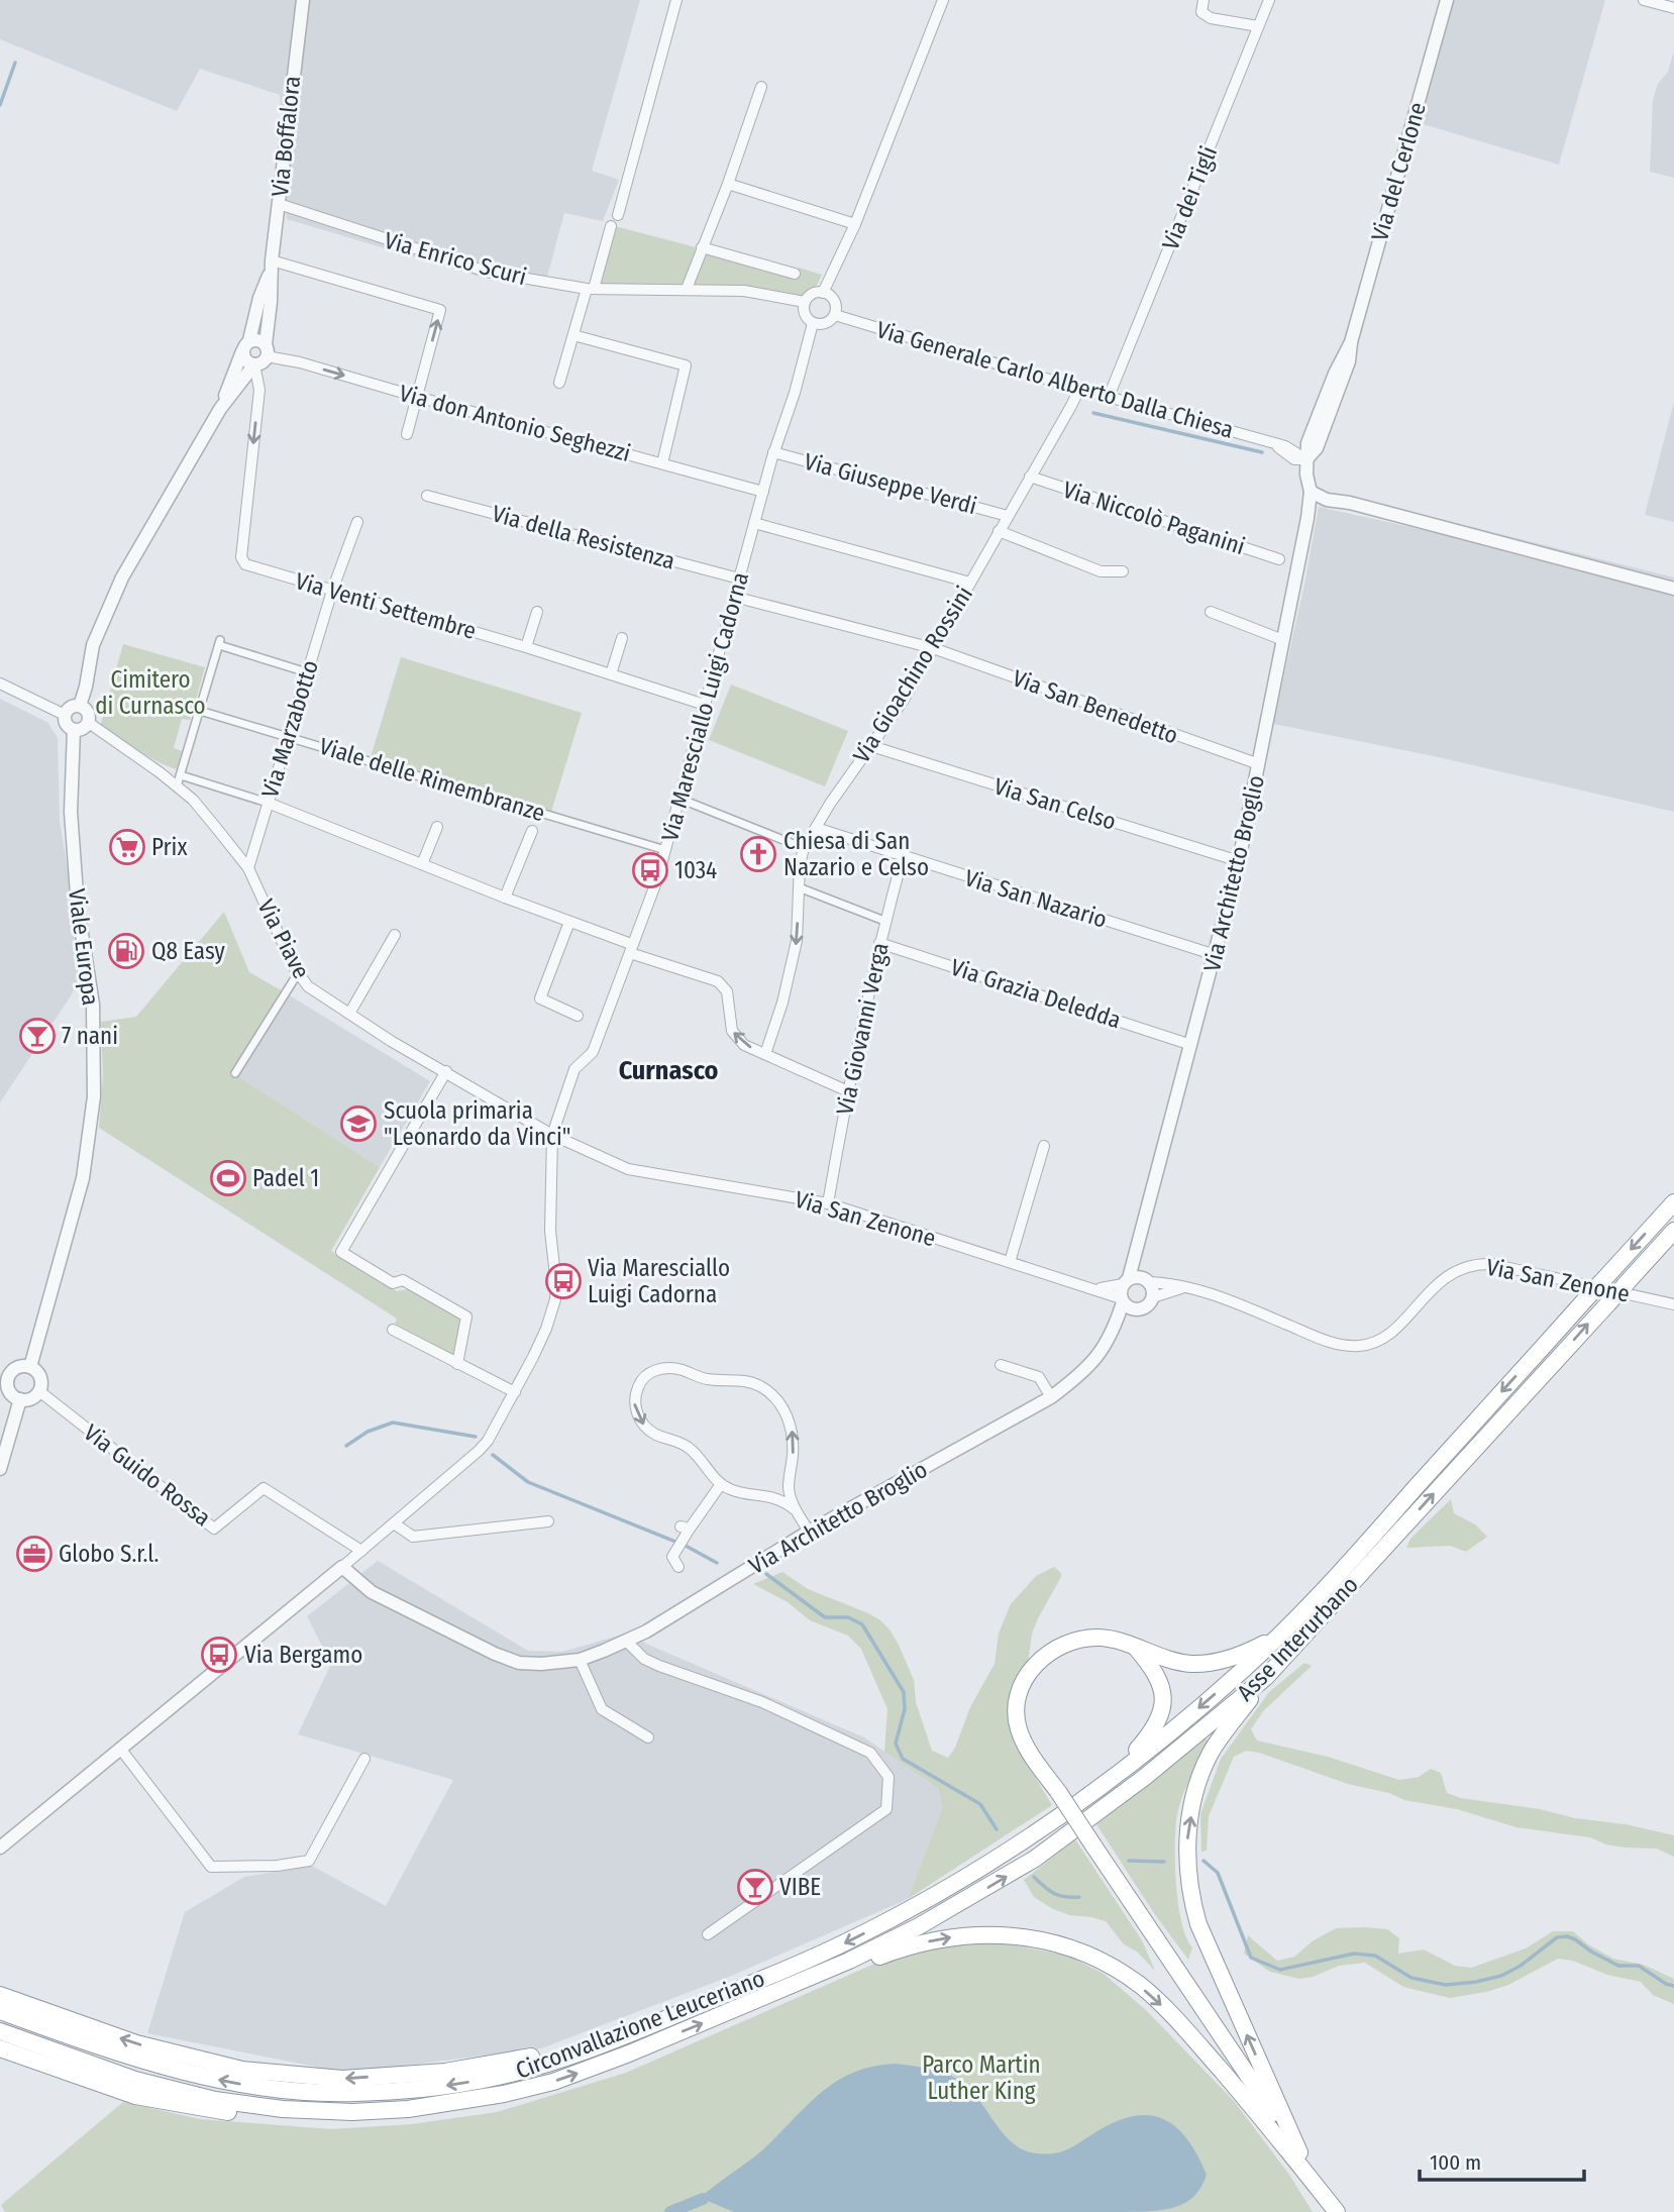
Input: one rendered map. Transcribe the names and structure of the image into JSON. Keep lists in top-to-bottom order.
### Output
{
  "streets": {
    "highway": ["Asse Interurbano", "Circonvallazione Leuceriano"],
    "street": [
      "Via Boffalora",
      "Via del Cerlone",
      "Via dei Tigli",
      "Via Enrico Scuri",
      "Via Generale Carlo Alberto Dalla Chiesa",
      "Via don Antonio Seghezzi",
      "Via Giuseppe Verdi",
      "Via Niccolò Paganini",
      "Via della Resistenza",
      "Via Venti Settembre",
      "Via Gioachino Rossini",
      "Via Maresciallo Luigi Cadorna",
      "Via San Benedetto",
      "Via Marzabotto",
      "Viale delle Rimembranze",
      "Via San Celso",
      "Via Architetto Broglio",
      "Via San Nazario",
      "Via Piave",
      "Viale Europa",
      "Via Grazia Deledda",
      "Via Giovanni Verga",
      "Via San Zenone",
      "Via Guido Rossa"
    ]
  },
  "crossings": [
    ["Via Boffalora", "Via Enrico Scuri"],
    ["Via Boffalora", "Via don Antonio Seghezzi"],
    ["Via Boffalora", "Via Venti Settembre"],
    ["Via del Cerlone", "Via Generale Carlo Alberto Dalla Chiesa"],
    ["Via dei Tigli", "Via Generale Carlo Alberto Dalla Chiesa"],
    ["Via Enrico Scuri", "Via Generale Carlo Alberto Dalla Chiesa"],
    ["Via Enrico Scuri", "Via Maresciallo Luigi Cadorna"],
    ["Via Generale Carlo Alberto Dalla Chiesa", "Via Gioachino Rossini"],
    ["Via Generale Carlo Alberto Dalla Chiesa", "Via Maresciallo Luigi Cadorna"],
    ["Via don Antonio Seghezzi", "Via Venti Settembre"],
    ["Via don Antonio Seghezzi", "Via Maresciallo Luigi Cadorna"],
    ["Via Giuseppe Verdi", "Via Gioachino Rossini"],
    ["Via Giuseppe Verdi", "Via Maresciallo Luigi Cadorna"],
    ["Via Niccolò Paganini", "Via Gioachino Rossini"],
    ["Via della Resistenza", "Via Maresciallo Luigi Cadorna"],
    ["Via Venti Settembre", "Via Maresciallo Luigi Cadorna"],
    ["Via Venti Settembre", "Via Marzabotto"],
    ["Via Gioachino Rossini", "Via San Benedetto"],
    ["Via Gioachino Rossini", "Via San Celso"],
    ["Via Gioachino Rossini", "Via San Nazario"],
    ["Via Maresciallo Luigi Cadorna", "Via San Benedetto"],
    ["Via Maresciallo Luigi Cadorna", "Viale delle Rimembranze"],
    ["Via Maresciallo Luigi Cadorna", "Via Piave"],
    ["Via Maresciallo Luigi Cadorna", "Via San Zenone"],
    ["Via San Benedetto", "Via Architetto Broglio"],
    ["Via Marzabotto", "Viale delle Rimembranze"],
    ["Via Marzabotto", "Via Piave"],
    ["Via San Celso", "Via Architetto Broglio"],
    ["Via Architetto Broglio", "Via San Nazario"],
    ["Via Architetto Broglio", "Via Grazia Deledda"],
    ["Via Architetto Broglio", "Via San Zenone"],
    ["Via San Nazario", "Via Giovanni Verga"],
    ["Via Piave", "Viale Europa"],
    ["Via Piave", "Via San Zenone"],
    ["Viale Europa", "Via Guido Rossa"],
    ["Via Grazia Deledda", "Via Giovanni Verga"],
    ["Via Giovanni Verga", "Via San Zenone"],
    ["Asse Interurbano", "Circonvallazione Leuceriano"]
  ],
  "one_way": ["Via Venti Settembre"],
  "districts": ["Curnasco"],
  "parks": ["Cimitero di Curnasco", "Parco Martin Luther King"],
  "places": {
    "supermarket": ["Prix"],
    "church": ["Chiesa di San Nazario e Celso"],
    "bus stop": ["1034", "Via Maresciallo Luigi Cadorna", "Via Bergamo"],
    "fuel station": ["Q8 Easy"],
    "bar": ["7 nani", "VIBE"],
    "school or university": ["Scuola primaria \"Leonardo da Vinci\""],
    "sports": ["Padel 1"],
    "office": ["Globo S.r.l."]
  },
  "scale_bar": "100 m"
}
